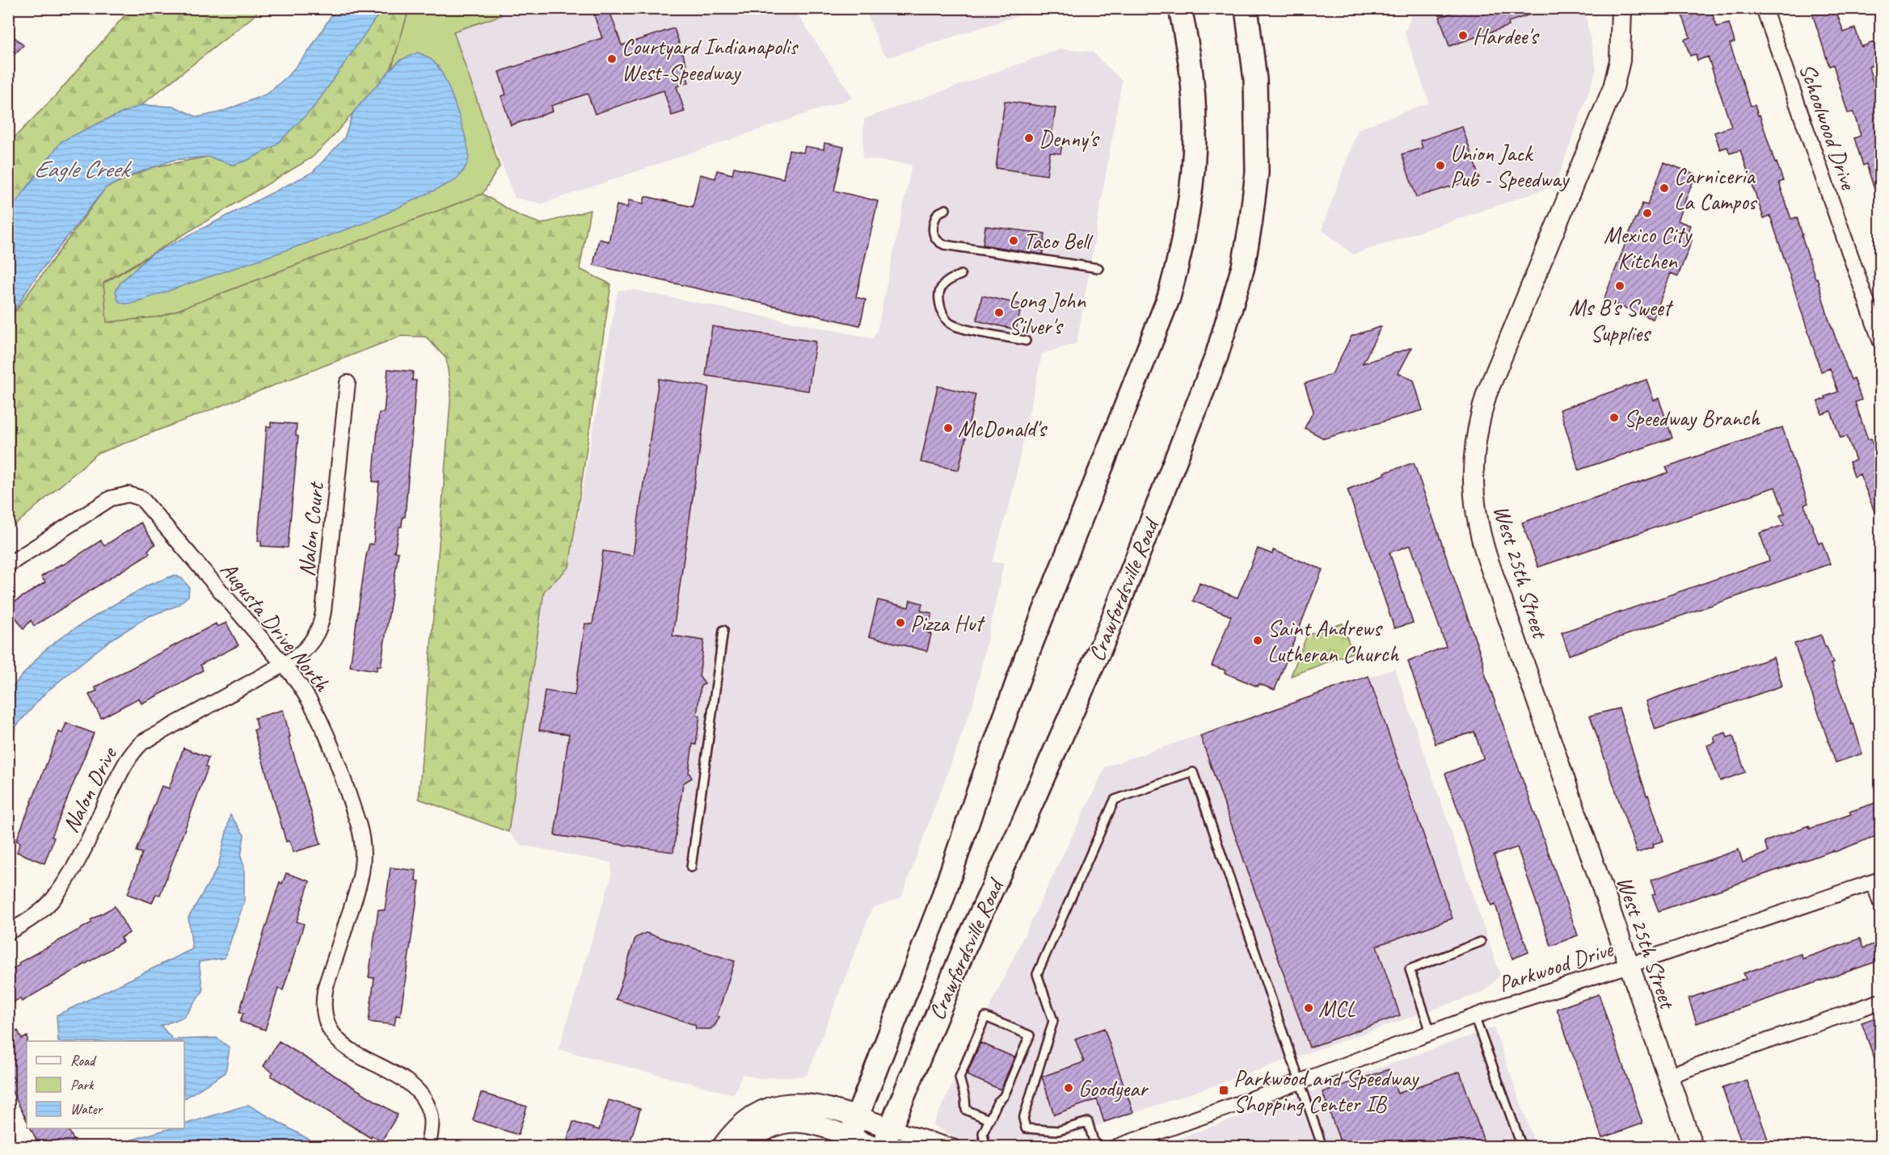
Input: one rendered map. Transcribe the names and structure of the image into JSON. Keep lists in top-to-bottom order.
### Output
{
  "streets": {
    "main road": ["Crawfordsville Road"],
    "street": [
      "Schoolwood Drive",
      "Nalon Court",
      "West 25th Street",
      "Augusta Drive North",
      "Nalon Drive",
      "Parkwood Drive"
    ]
  },
  "crossings": [
    ["Nalon Court", "Augusta Drive North"],
    ["Nalon Court", "Nalon Drive"],
    ["West 25th Street", "Parkwood Drive"],
    ["Augusta Drive North", "Nalon Drive"]
  ],
  "water": ["Eagle Creek"],
  "places": {
    "other": [
      "Hardee's",
      "Courtyard Indianapolis West-Speedway",
      "Denny's",
      "Union Jack Pub - Speedway",
      "Carniceria La Campos",
      "Mexico City Kitchen",
      "Taco Bell",
      "Ms B's Sweet Supplies",
      "Long John Silver's",
      "Speedway Branch",
      "McDonald's",
      "Pizza Hut",
      "Saint Andrews Lutheran Church",
      "MCL",
      "Goodyear"
    ],
    "transit": ["Parkwood and Speedway Shopping Center IB"]
  },
  "legend": ["Road", "Park", "Water"]
}
